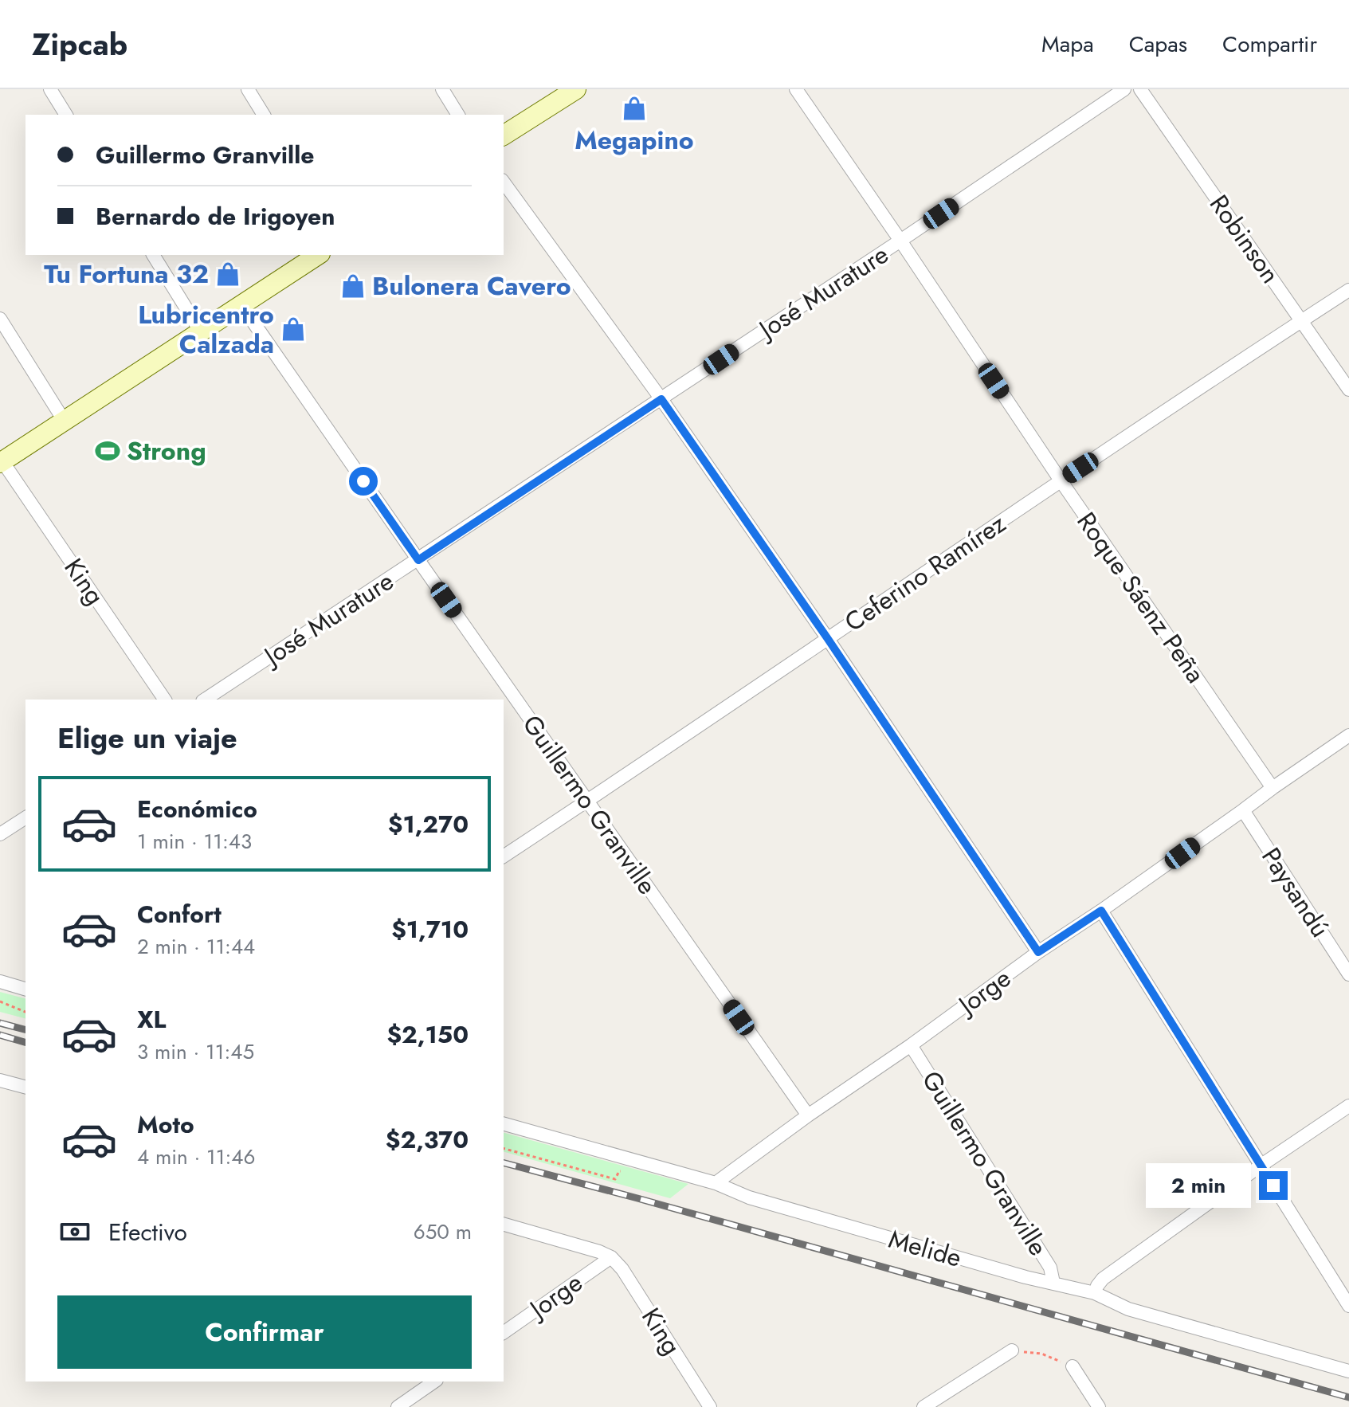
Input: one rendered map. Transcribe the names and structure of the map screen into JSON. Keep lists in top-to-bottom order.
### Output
{
  "streets": {
    "street": [
      "Robinson",
      "José Murature",
      "Ceferino Ramírez",
      "King",
      "Roque Sáenz Peña",
      "Guillermo Granville",
      "Paysandú",
      "Jorge",
      "Melide"
    ]
  },
  "crossings": [
    ["Robinson", "Ceferino Ramírez"],
    ["José Murature", "Roque Sáenz Peña"],
    ["José Murature", "Guillermo Granville"],
    ["Ceferino Ramírez", "Roque Sáenz Peña"],
    ["Ceferino Ramírez", "Guillermo Granville"],
    ["King", "Jorge"],
    ["Roque Sáenz Peña", "Jorge"],
    ["Guillermo Granville", "Jorge"],
    ["Guillermo Granville", "Melide"],
    ["Paysandú", "Jorge"],
    ["Jorge", "Melide"]
  ],
  "places": {
    "shop": [
      "Megapino",
      "Tu Fortuna 32",
      "Bulonera Cavero",
      "Lubricentro Calzada"
    ],
    "sports": ["Strong"]
  },
  "page": {
    "header": "Zipcab",
    "nav": ["Mapa", "Capas", "Compartir"],
    "banner": ["Guillermo Granville", "Bernardo de Irigoyen"],
    "heading": "Elige un viaje",
    "list": [
      {
        "name": "Económico",
        "note": "1 min · 11:43",
        "value": "$1,270"
      },
      {
        "name": "Confort",
        "note": "2 min · 11:44",
        "value": "$1,710"
      },
      {
        "name": "XL",
        "note": "3 min · 11:45",
        "value": "$2,150"
      },
      {
        "name": "Moto",
        "note": "4 min · 11:46",
        "value": "$2,370"
      }
    ],
    "bubble": "2 min",
    "pay": ["Efectivo", "650 m"],
    "buttons": "Confirmar"
  }
}
